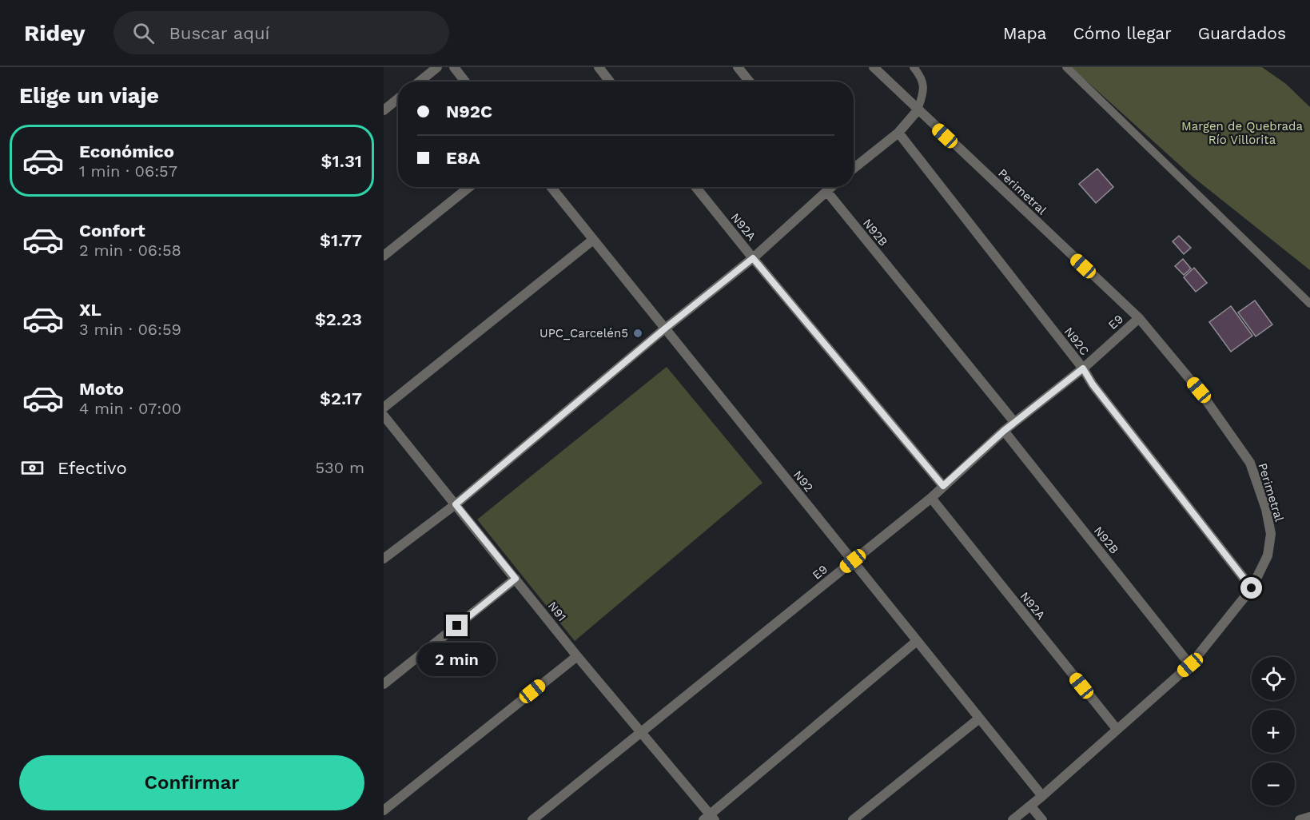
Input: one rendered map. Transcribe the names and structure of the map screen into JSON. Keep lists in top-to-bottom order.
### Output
{
  "streets": {
    "street": [
      "Perimetral",
      "N92A",
      "N92B",
      "E9",
      "N92C",
      "N92",
      "N91"
    ]
  },
  "crossings": [
    ["Perimetral", "N92A"],
    ["Perimetral", "N92B"],
    ["Perimetral", "E9"],
    ["Perimetral", "N92C"],
    ["Perimetral", "N92"],
    ["N92A", "E9"],
    ["N92B", "E9"],
    ["E9", "N92C"],
    ["E9", "N92"],
    ["E9", "N91"]
  ],
  "parks": ["Margen de Quebrada Río Villorita"],
  "places": ["UPC_Carcelén5"],
  "page": {
    "header": "Ridey",
    "search": "Buscar aquí",
    "nav": ["Mapa", "Cómo llegar", "Guardados"],
    "heading": "Elige un viaje",
    "banner": ["N92C", "E8A"],
    "list": [
      {
        "name": "Económico",
        "note": "1 min · 06:57",
        "value": "$1.31"
      },
      {
        "name": "Confort",
        "note": "2 min · 06:58",
        "value": "$1.77"
      },
      {
        "name": "XL",
        "note": "3 min · 06:59",
        "value": "$2.23"
      },
      {
        "name": "Moto",
        "note": "4 min · 07:00",
        "value": "$2.17"
      }
    ],
    "pay": ["Efectivo", "530 m"],
    "bubble": "2 min",
    "map_buttons": ["+", "−"],
    "buttons": "Confirmar"
  }
}
